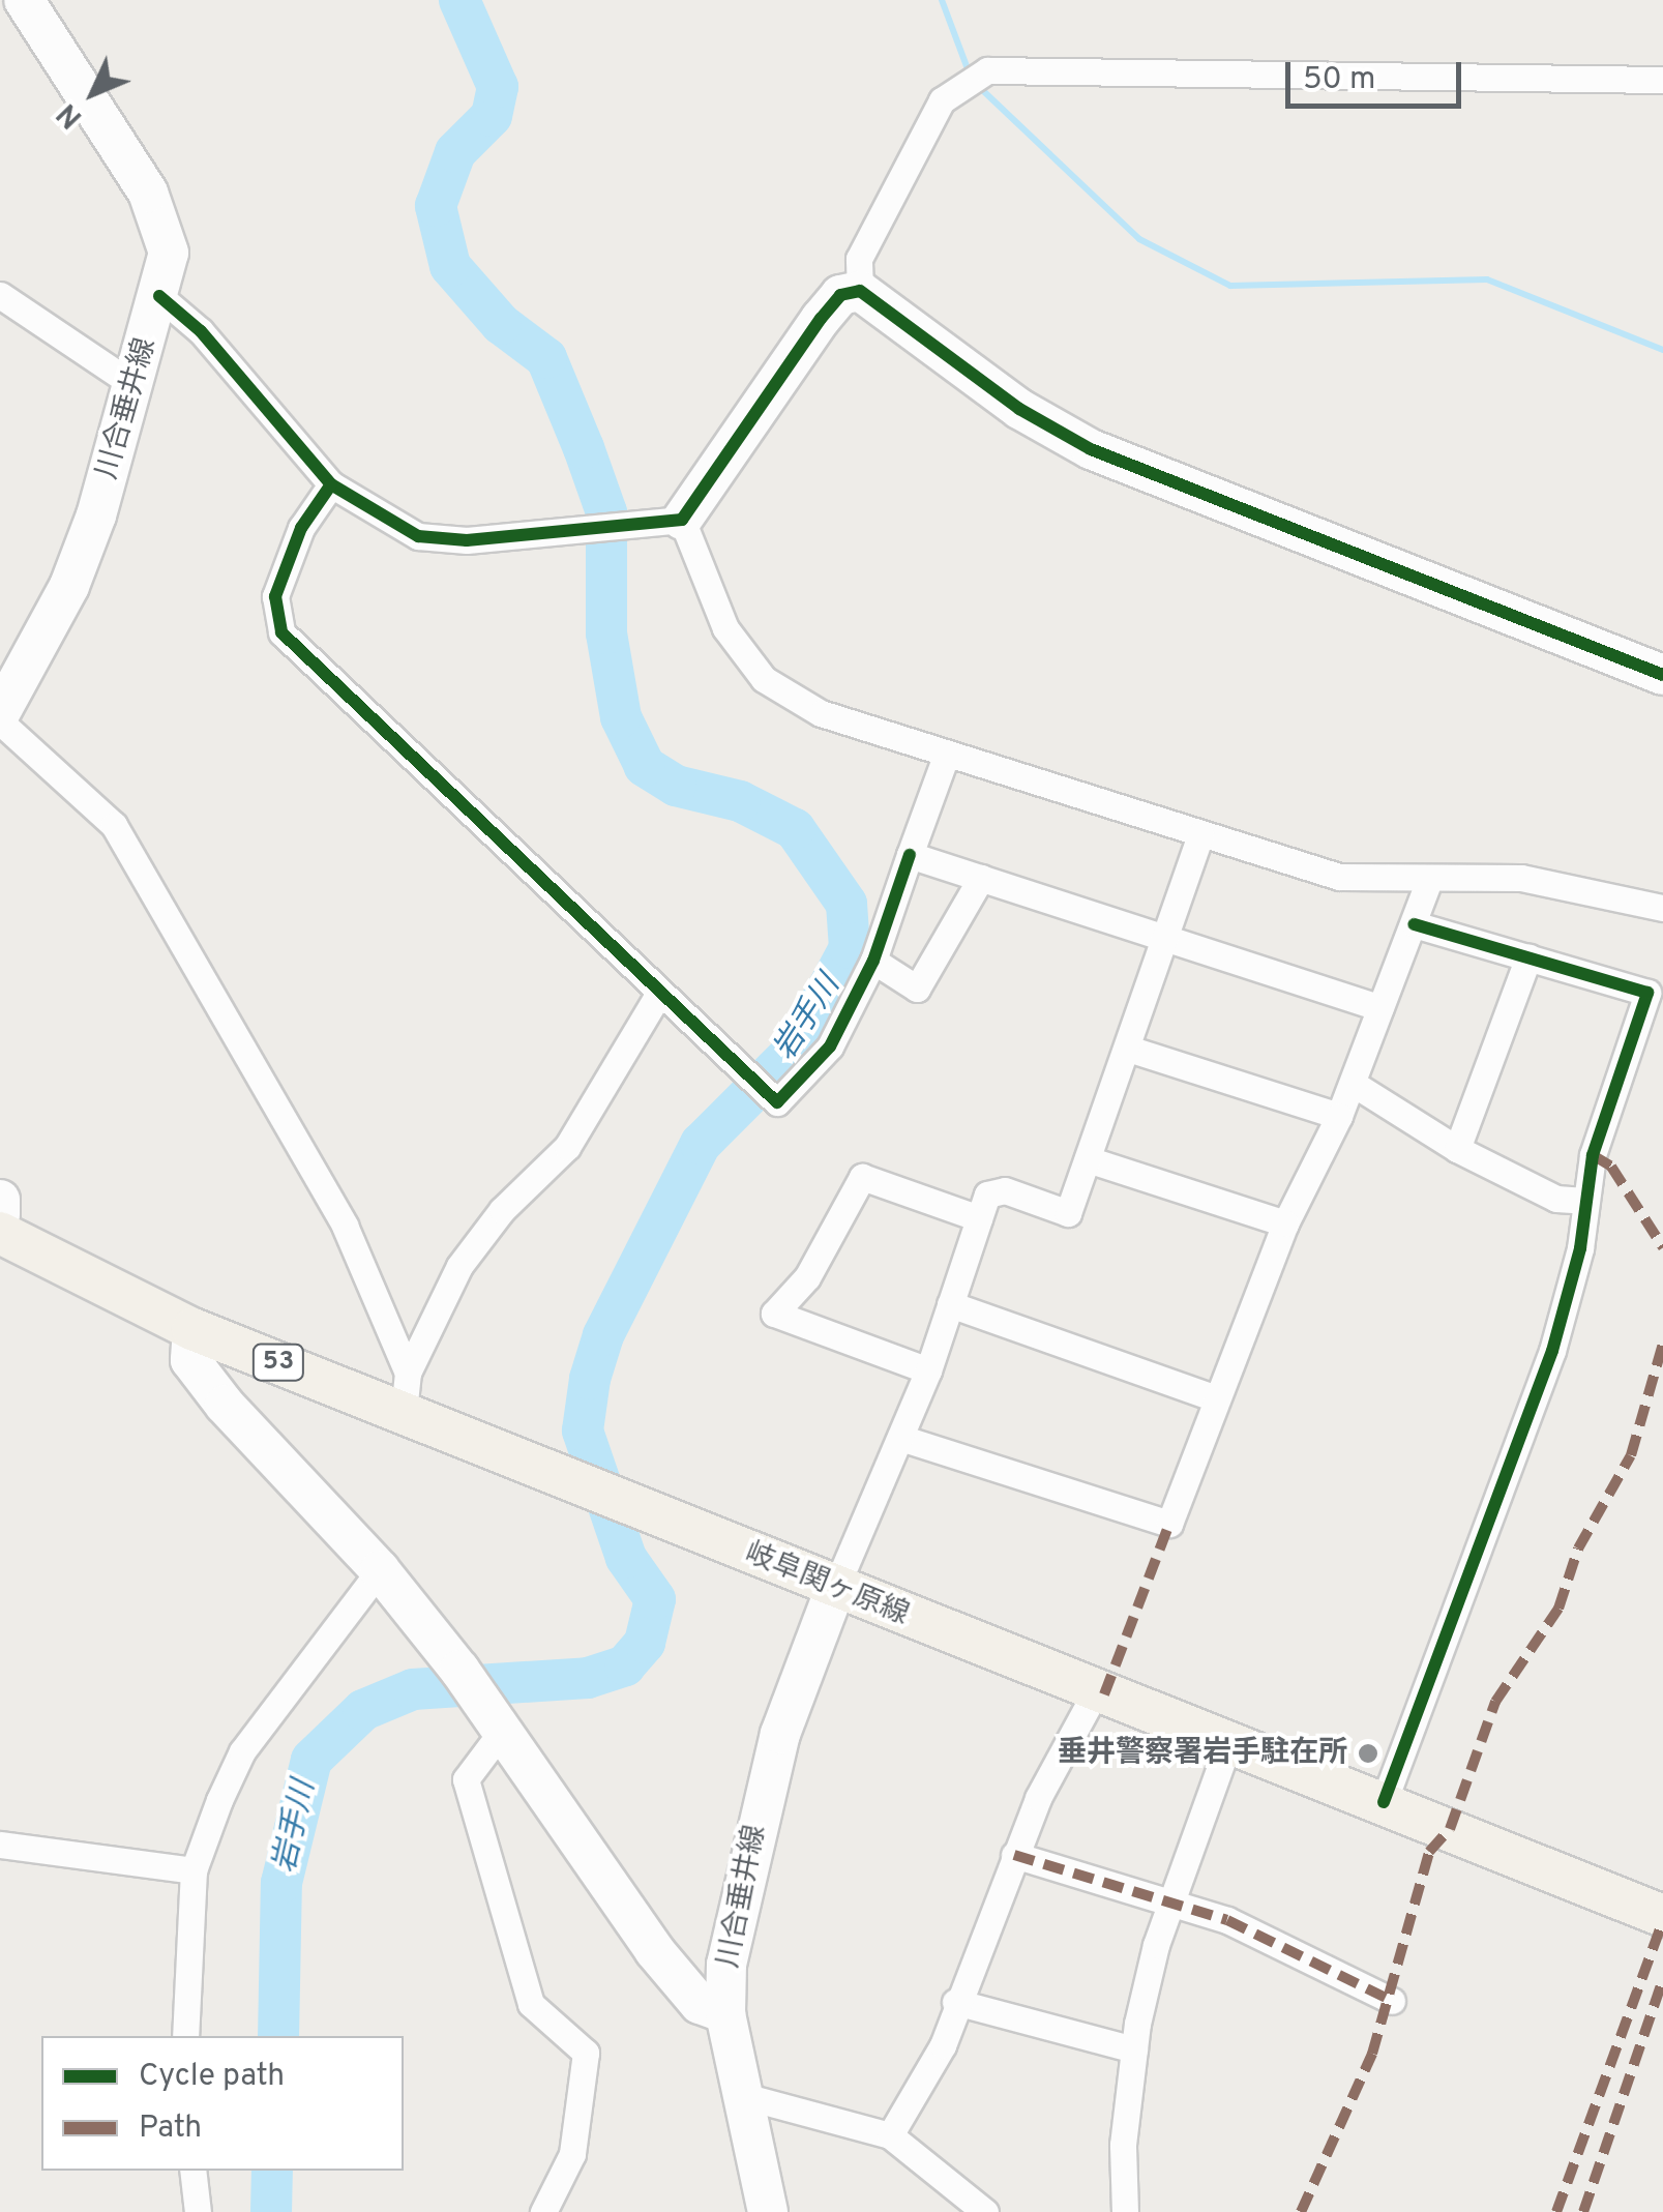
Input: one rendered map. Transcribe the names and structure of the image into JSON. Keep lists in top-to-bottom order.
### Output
{
  "streets": {
    "main road": ["53", "岐阜関ヶ原線"],
    "street": ["川合垂井線"]
  },
  "crossings": [
    ["川合垂井線", "岐阜関ヶ原線"]
  ],
  "water": ["岩手川"],
  "places": ["垂井警察署岩手駐在所"],
  "legend": ["Cycle path", "Path"],
  "scale_bar": "50 m",
  "north": "bottom left"
}
